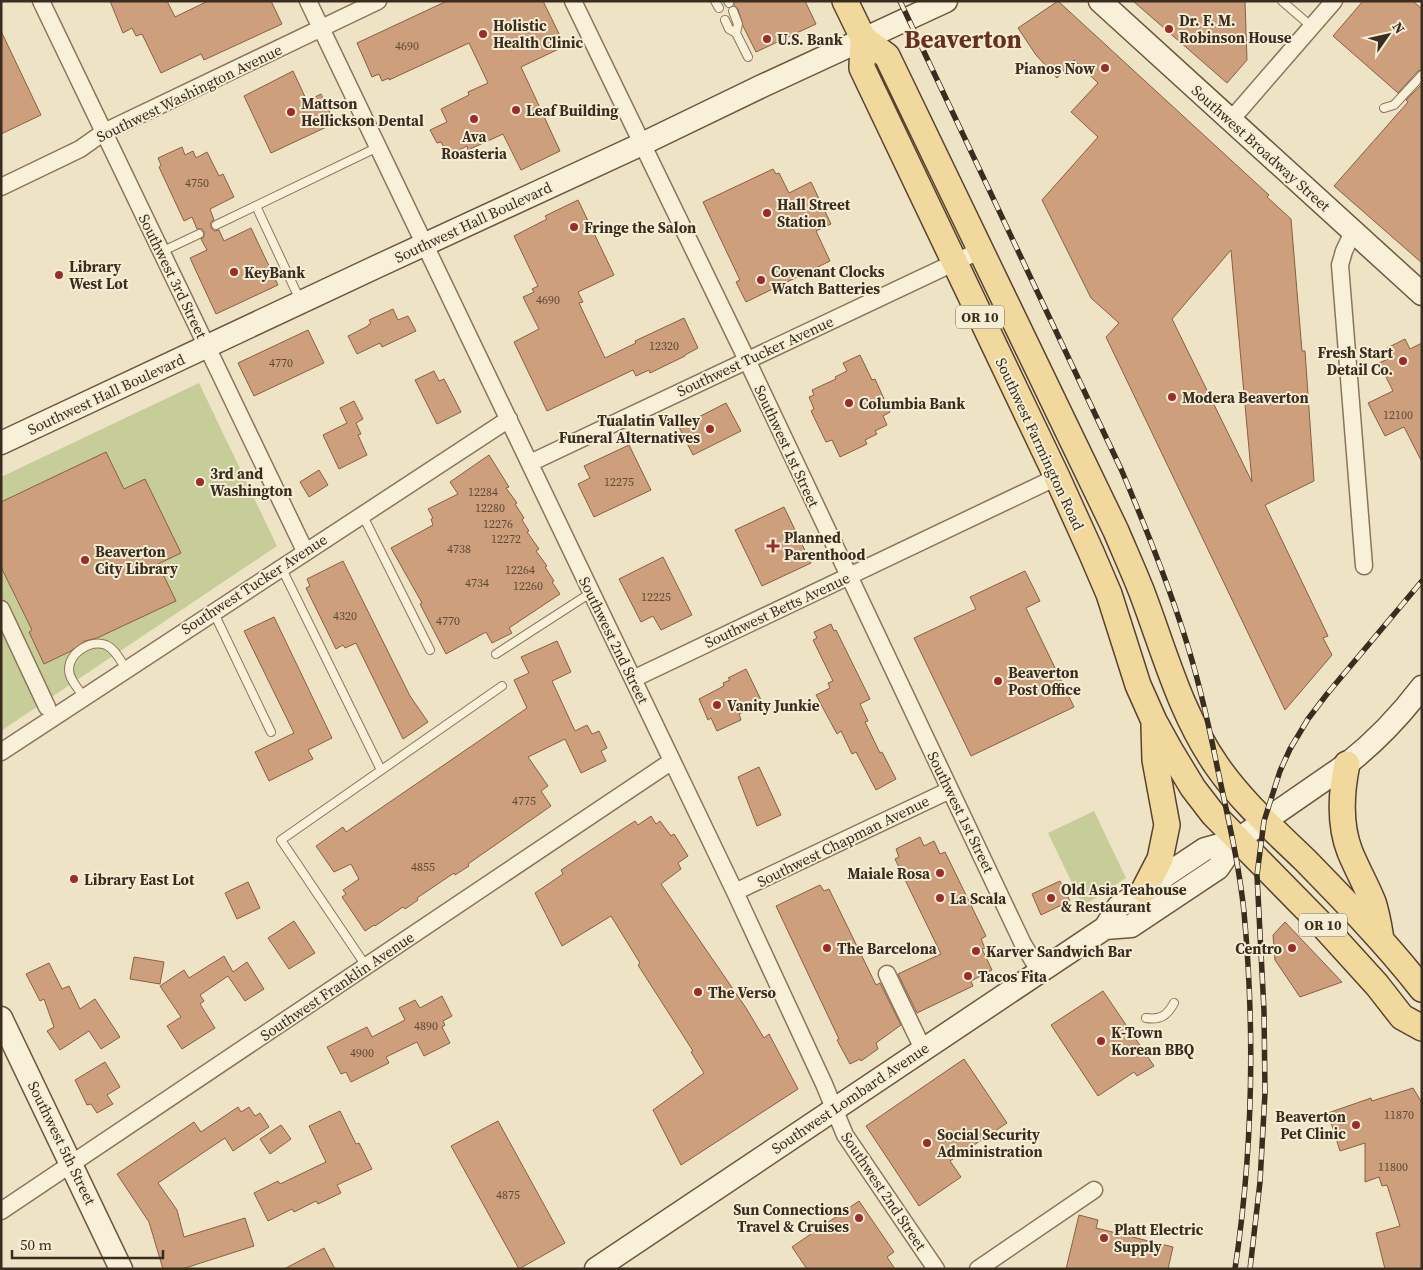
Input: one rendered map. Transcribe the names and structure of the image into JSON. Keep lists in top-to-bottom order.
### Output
{
  "streets": {
    "main road": ["OR 10", "Southwest Farmington Road"],
    "street": [
      "Southwest Washington Avenue",
      "Southwest Broadway Street",
      "Southwest Hall Boulevard",
      "Southwest 3rd Street",
      "Southwest Tucker Avenue",
      "Southwest 1st Street",
      "Southwest Betts Avenue",
      "Southwest 2nd Street",
      "Southwest Chapman Avenue",
      "Southwest Franklin Avenue",
      "Southwest Lombard Avenue",
      "Southwest 5th Street"
    ]
  },
  "crossings": [
    ["Southwest Washington Avenue", "Southwest 3rd Street"],
    ["Southwest Washington Avenue", "Southwest 2nd Street"],
    ["Southwest Hall Boulevard", "Southwest 3rd Street"],
    ["Southwest Hall Boulevard", "Southwest Farmington Road"],
    ["Southwest Hall Boulevard", "Southwest 1st Street"],
    ["Southwest Hall Boulevard", "Southwest 2nd Street"],
    ["Southwest 3rd Street", "Southwest Tucker Avenue"],
    ["OR 10", "Southwest Farmington Road"],
    ["OR 10", "Southwest Lombard Avenue"],
    ["Southwest Tucker Avenue", "Southwest Farmington Road"],
    ["Southwest Tucker Avenue", "Southwest 1st Street"],
    ["Southwest Tucker Avenue", "Southwest 2nd Street"],
    ["Southwest Farmington Road", "Southwest Betts Avenue"],
    ["Southwest Farmington Road", "Southwest Lombard Avenue"],
    ["Southwest 1st Street", "Southwest Betts Avenue"],
    ["Southwest 1st Street", "Southwest Chapman Avenue"],
    ["Southwest 1st Street", "Southwest Lombard Avenue"],
    ["Southwest Betts Avenue", "Southwest 2nd Street"],
    ["Southwest 2nd Street", "Southwest Chapman Avenue"],
    ["Southwest 2nd Street", "Southwest Franklin Avenue"],
    ["Southwest 2nd Street", "Southwest Lombard Avenue"],
    ["Southwest Franklin Avenue", "Southwest 5th Street"]
  ],
  "districts": ["Beaverton"],
  "places": {
    "other": [
      "Dr. F. M. Robinson House",
      "Holistic Health Clinic",
      "U.S. Bank",
      "Pianos Now",
      "Leaf Building",
      "Mattson Hellickson Dental",
      "Ava Roasteria",
      "Hall Street Station",
      "Fringe the Salon",
      "KeyBank",
      "Library West Lot",
      "Covenant Clocks Watch Batteries",
      "Fresh Start Detail Co.",
      "Modera Beaverton",
      "Columbia Bank",
      "Tualatin Valley Funeral Alternatives",
      "3rd and Washington",
      "Beaverton City Library",
      "Beaverton Post Office",
      "Vanity Junkie",
      "Maiale Rosa",
      "Library East Lot",
      "La Scala",
      "Old Asia Teahouse & Restaurant",
      "The Barcelona",
      "Centro",
      "Karver Sandwich Bar",
      "Tacos Fita",
      "The Verso",
      "K-Town Korean BBQ",
      "Beaverton Pet Clinic",
      "Social Security Administration",
      "Sun Connections Travel & Cruises",
      "Platt Electric Supply"
    ],
    "health": ["Planned Parenthood"]
  },
  "house_numbers": [
    "4690",
    "4750",
    "4690",
    "12320",
    "4770",
    "12100",
    "12275",
    "12284",
    "12280",
    "12276",
    "12272",
    "4738",
    "12264",
    "4734",
    "12260",
    "12225",
    "4320",
    "4770",
    "4775",
    "4855",
    "4890",
    "4900",
    "11870",
    "11800",
    "4875"
  ],
  "scale_bar": "50 m",
  "north": "top right"
}
